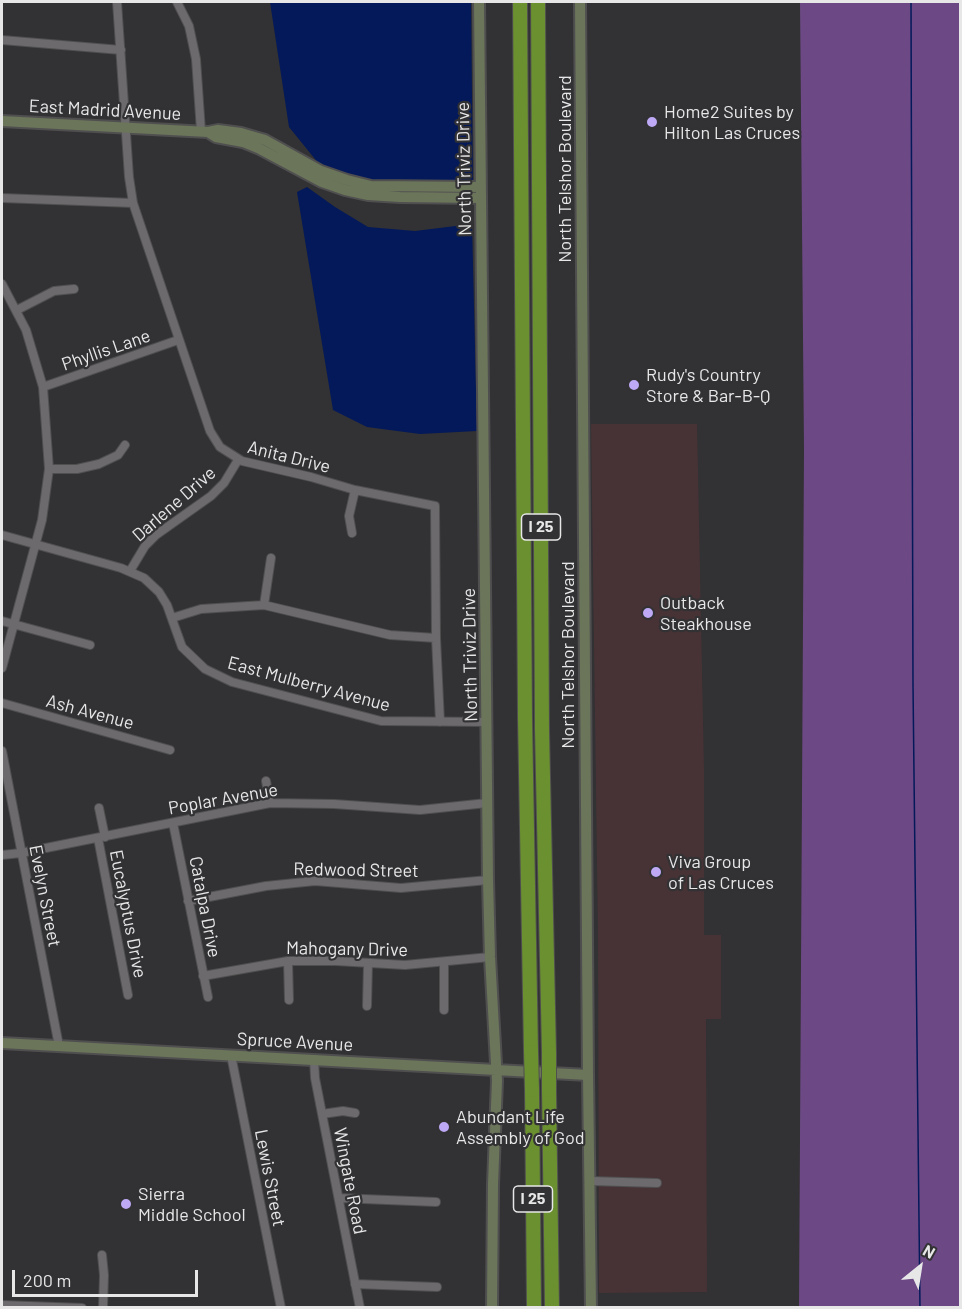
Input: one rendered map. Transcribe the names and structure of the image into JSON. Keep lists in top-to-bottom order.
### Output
{
  "streets": {
    "highway": ["I 25"],
    "main road": [
      "East Madrid Avenue",
      "North Triviz Drive",
      "North Telshor Boulevard",
      "Spruce Avenue"
    ],
    "street": [
      "Phyllis Lane",
      "Anita Drive",
      "Darlene Drive",
      "East Mulberry Avenue",
      "Ash Avenue",
      "Poplar Avenue",
      "Redwood Street",
      "Evelyn Street",
      "Catalpa Drive",
      "Eucalyptus Drive",
      "Mahogany Drive",
      "Lewis Street",
      "Wingate Road"
    ]
  },
  "crossings": [
    ["East Madrid Avenue", "North Triviz Drive"],
    ["East Madrid Avenue", "Anita Drive"],
    ["North Triviz Drive", "East Mulberry Avenue"],
    ["North Triviz Drive", "Poplar Avenue"],
    ["North Triviz Drive", "Redwood Street"],
    ["North Triviz Drive", "Mahogany Drive"],
    ["North Triviz Drive", "Spruce Avenue"],
    ["North Telshor Boulevard", "Spruce Avenue"],
    ["Phyllis Lane", "Anita Drive"],
    ["Anita Drive", "Darlene Drive"],
    ["Anita Drive", "East Mulberry Avenue"],
    ["Darlene Drive", "East Mulberry Avenue"],
    ["Poplar Avenue", "Evelyn Street"],
    ["Poplar Avenue", "Catalpa Drive"],
    ["Poplar Avenue", "Eucalyptus Drive"],
    ["Redwood Street", "Catalpa Drive"],
    ["Evelyn Street", "Spruce Avenue"],
    ["Catalpa Drive", "Mahogany Drive"],
    ["Spruce Avenue", "Lewis Street"],
    ["Spruce Avenue", "Wingate Road"]
  ],
  "places": [
    "Home2 Suites by Hilton Las Cruces",
    "Rudy's Country Store & Bar-B-Q",
    "Outback Steakhouse",
    "Viva Group of Las Cruces",
    "Abundant Life Assembly of God",
    "Sierra Middle School"
  ],
  "scale_bar": "200 m",
  "north": "top right"
}
